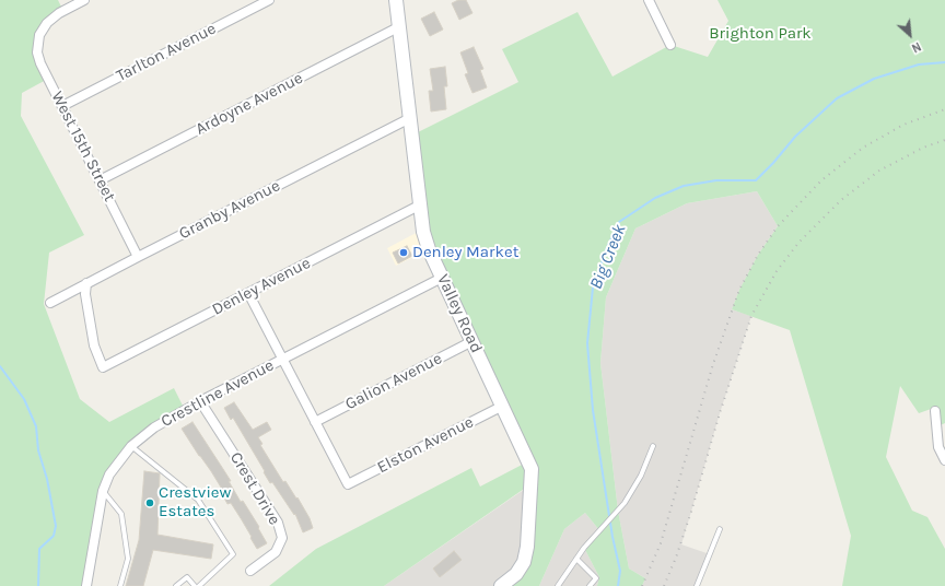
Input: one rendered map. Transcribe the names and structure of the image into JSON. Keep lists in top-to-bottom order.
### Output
{
  "streets": {
    "street": [
      "Tarlton Avenue",
      "Ardoyne Avenue",
      "West 15th Street",
      "Granby Avenue",
      "Denley Avenue",
      "Valley Road",
      "Galion Avenue",
      "Crestline Avenue",
      "Elston Avenue",
      "Crest Drive"
    ]
  },
  "crossings": [
    ["Tarlton Avenue", "West 15th Street"],
    ["Ardoyne Avenue", "West 15th Street"],
    ["Ardoyne Avenue", "Valley Road"],
    ["West 15th Street", "Granby Avenue"],
    ["Granby Avenue", "Denley Avenue"],
    ["Granby Avenue", "Valley Road"],
    ["Denley Avenue", "Valley Road"],
    ["Valley Road", "Galion Avenue"],
    ["Valley Road", "Crestline Avenue"],
    ["Valley Road", "Elston Avenue"],
    ["Galion Avenue", "Elston Avenue"],
    ["Crestline Avenue", "Crest Drive"]
  ],
  "water": ["Big Creek"],
  "parks": ["Brighton Park"],
  "places": ["Denley Market", "Crestview Estates"],
  "north": "bottom right"
}
